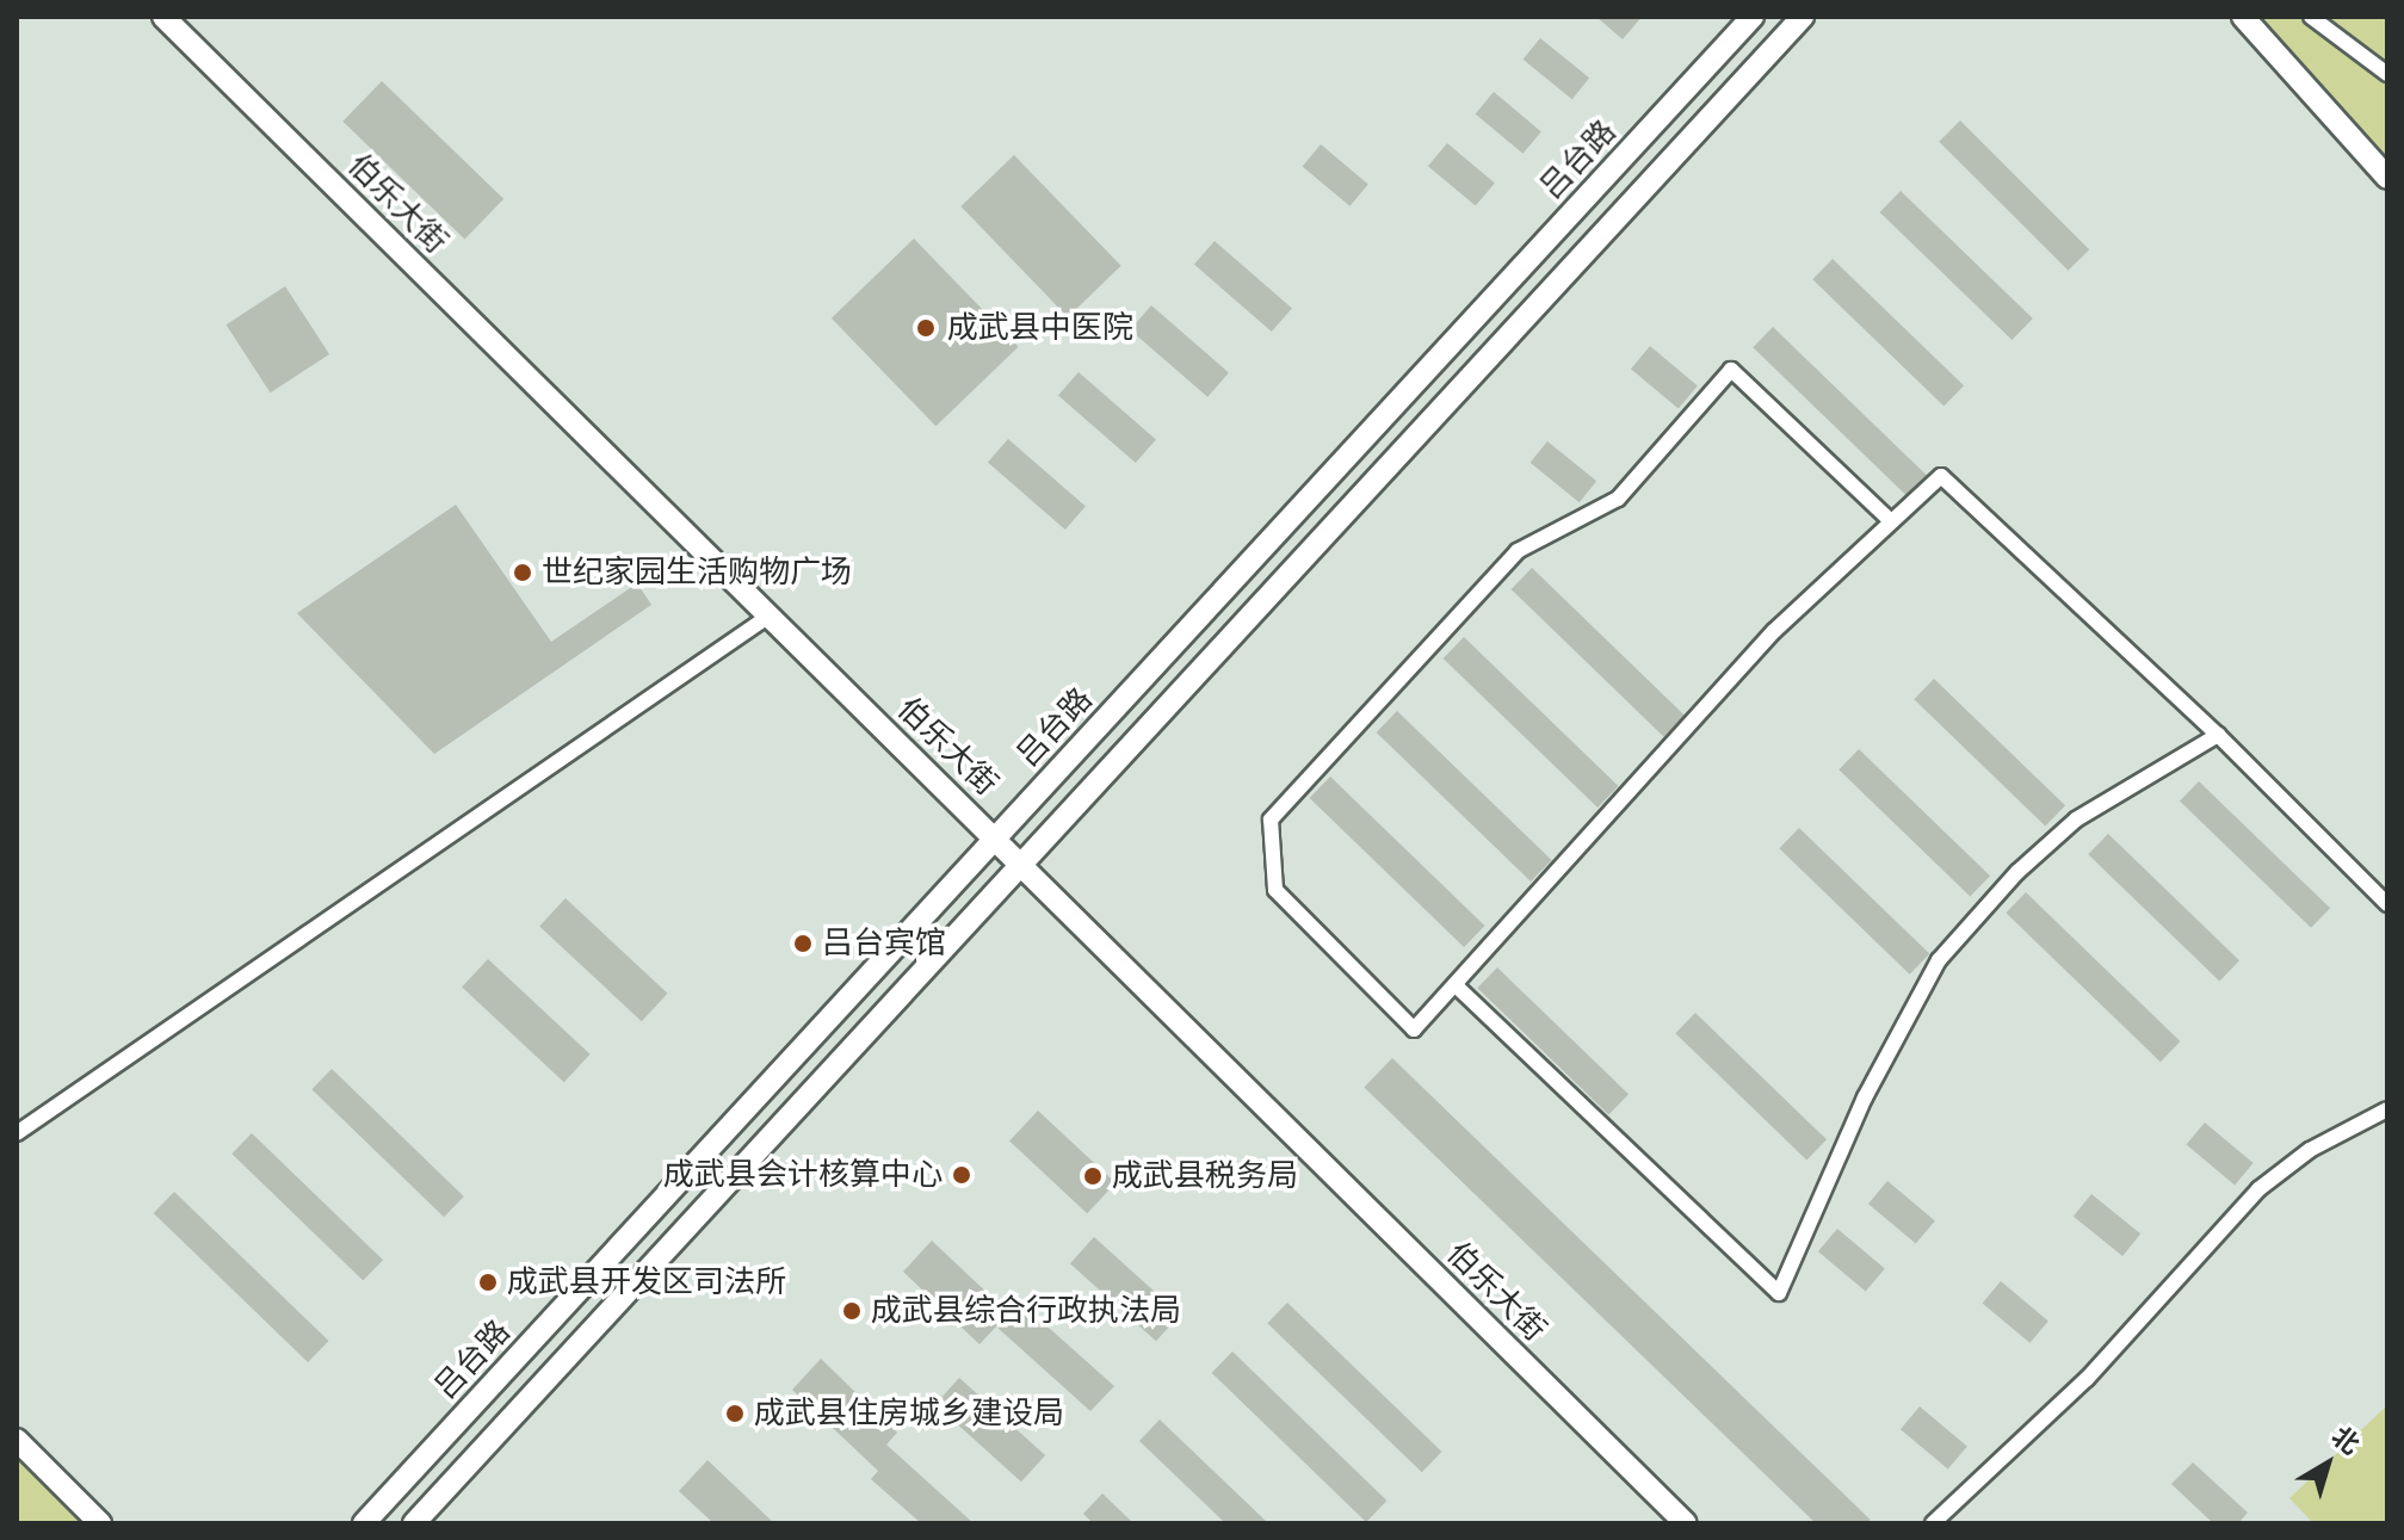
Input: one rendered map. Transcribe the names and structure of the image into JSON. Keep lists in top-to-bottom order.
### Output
{
  "streets": {
    "main road": ["吕台路", "伯乐大街"]
  },
  "crossings": [
    ["吕台路", "伯乐大街"]
  ],
  "places": [
    "成武县中医院",
    "世纪家园生活购物广场",
    "吕台宾馆",
    "成武县会计核算中心",
    "成武县税务局",
    "成武县开发区司法所",
    "成武县综合行政执法局",
    "成武县住房城乡建设局"
  ],
  "north": "top right"
}
